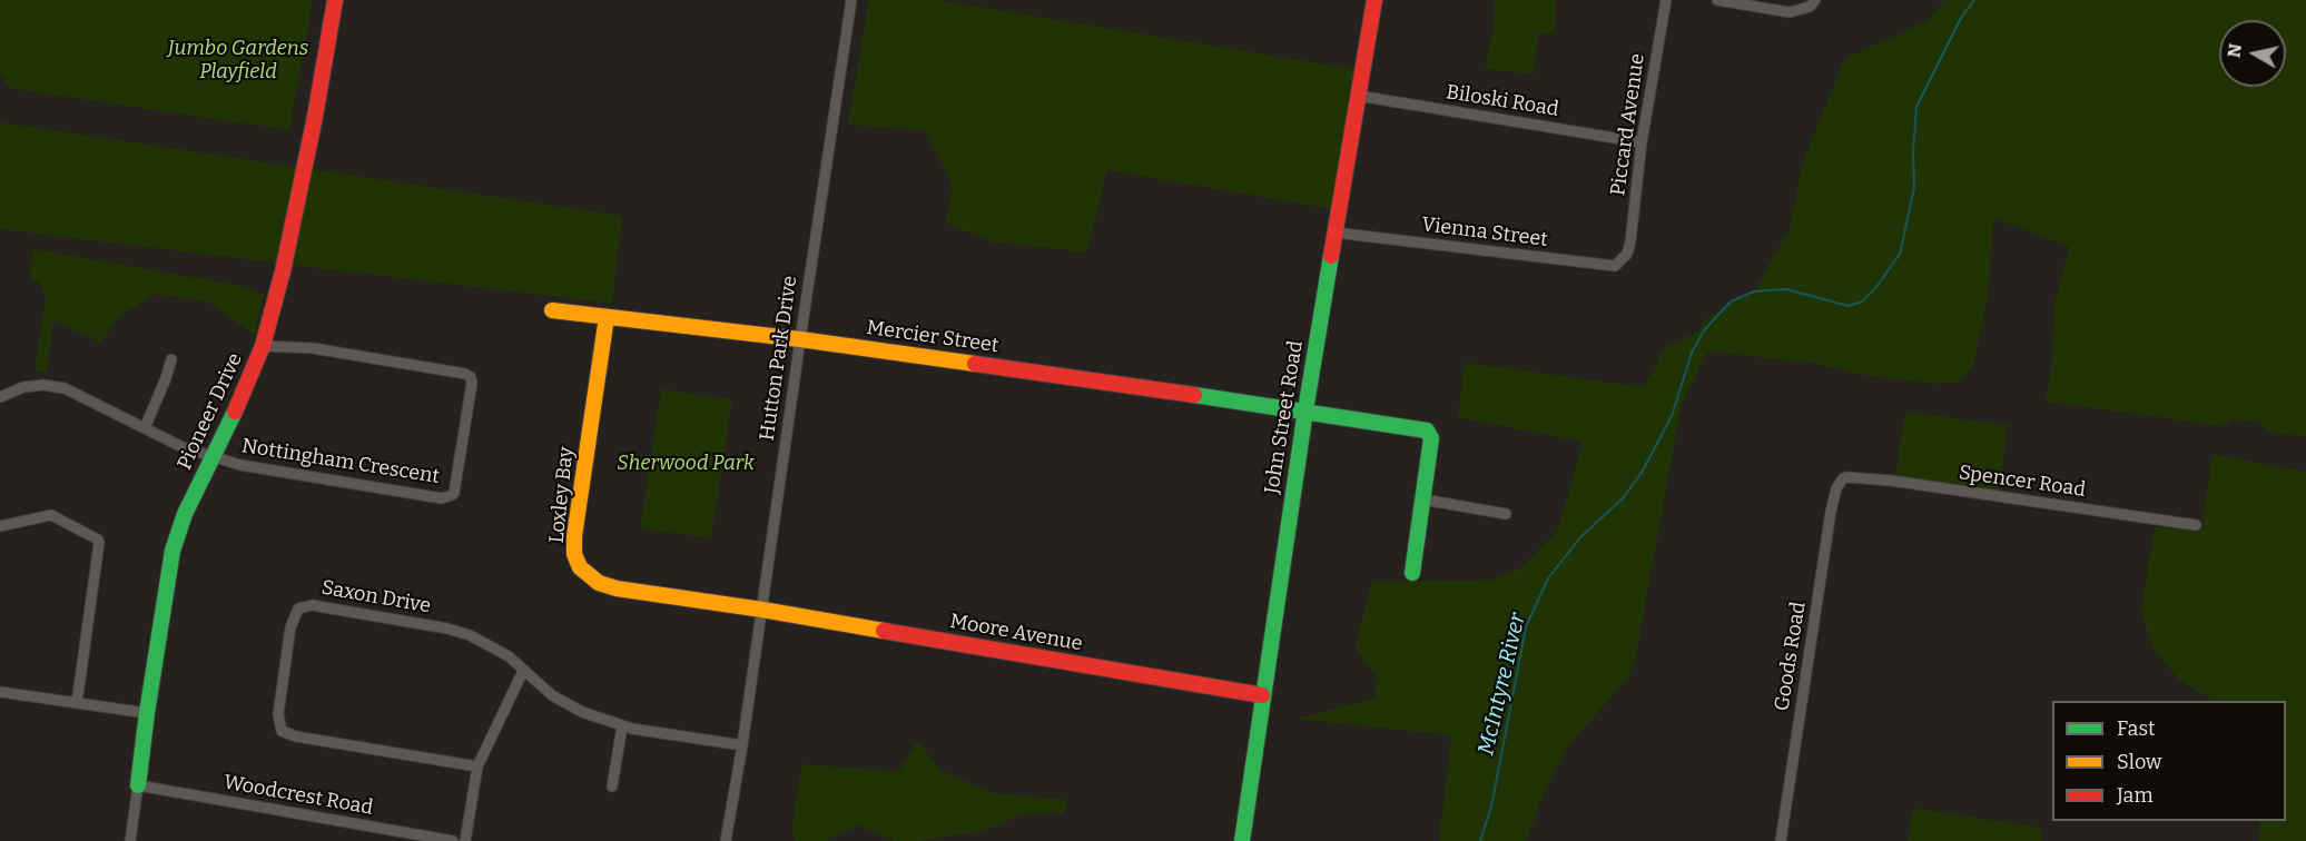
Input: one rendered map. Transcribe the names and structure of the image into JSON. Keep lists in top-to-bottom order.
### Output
{
  "streets": {
    "street": [
      "Biloski Road",
      "Piccard Avenue",
      "Vienna Street",
      "Mercier Street",
      "Hutton Park Drive",
      "Pioneer Drive",
      "John Street Road",
      "Nottingham Crescent",
      "Spencer Road",
      "Loxley Bay",
      "Saxon Drive",
      "Moore Avenue",
      "Goods Road",
      "Woodcrest Road"
    ]
  },
  "crossings": [
    ["Biloski Road", "Piccard Avenue"],
    ["Biloski Road", "John Street Road"],
    ["Piccard Avenue", "Vienna Street"],
    ["Vienna Street", "John Street Road"],
    ["Mercier Street", "Hutton Park Drive"],
    ["Mercier Street", "John Street Road"],
    ["Mercier Street", "Loxley Bay"],
    ["Hutton Park Drive", "Loxley Bay"],
    ["Hutton Park Drive", "Saxon Drive"],
    ["Hutton Park Drive", "Moore Avenue"],
    ["Pioneer Drive", "Nottingham Crescent"],
    ["Pioneer Drive", "Woodcrest Road"],
    ["John Street Road", "Moore Avenue"],
    ["Spencer Road", "Goods Road"],
    ["Loxley Bay", "Moore Avenue"]
  ],
  "water": ["McIntyre River"],
  "parks": ["Jumbo Gardens Playfield", "Sherwood Park"],
  "legend": ["Fast", "Slow", "Jam"],
  "north": "left"
}
